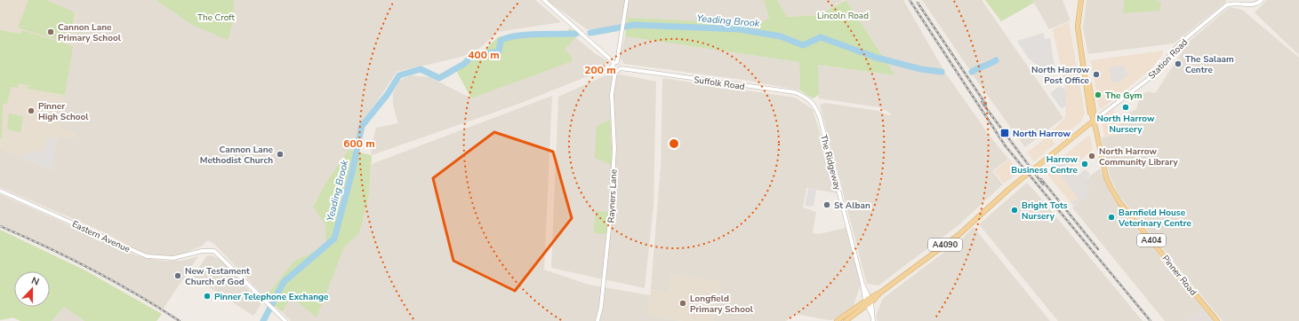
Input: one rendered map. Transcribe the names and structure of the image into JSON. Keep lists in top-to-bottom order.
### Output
{
  "streets": {
    "main road": [
      "Station Road",
      "A404",
      "A4090",
      "Pinner Road"
    ],
    "street": [
      "Suffolk Road",
      "The Ridgeway",
      "Rayners Lane",
      "Eastern Avenue"
    ]
  },
  "crossings": [
    ["Station Road", "The Ridgeway"],
    ["Station Road", "A4090"],
    ["Station Road", "Pinner Road"],
    ["Suffolk Road", "The Ridgeway"],
    ["The Ridgeway", "A4090"]
  ],
  "water": ["Yeading Brook"],
  "parks": ["Lincoln Road", "The Croft"],
  "places": {
    "other": [
      "Cannon Lane Primary School",
      "The Salaam Centre",
      "North Harrow Post Office",
      "The Gym",
      "North Harrow Nursery",
      "Pinner High School",
      "Cannon Lane Methodist Church",
      "North Harrow Community Library",
      "Harrow Business Centre",
      "St Alban",
      "Bright Tots Nursery",
      "Barnfield House Veterinary Centre",
      "New Testament Church of God",
      "Pinner Telephone Exchange",
      "Longfield Primary School"
    ],
    "transit": ["North Harrow"]
  },
  "north": "top",
  "rings": ["400 m", "200 m", "600 m"]
}
